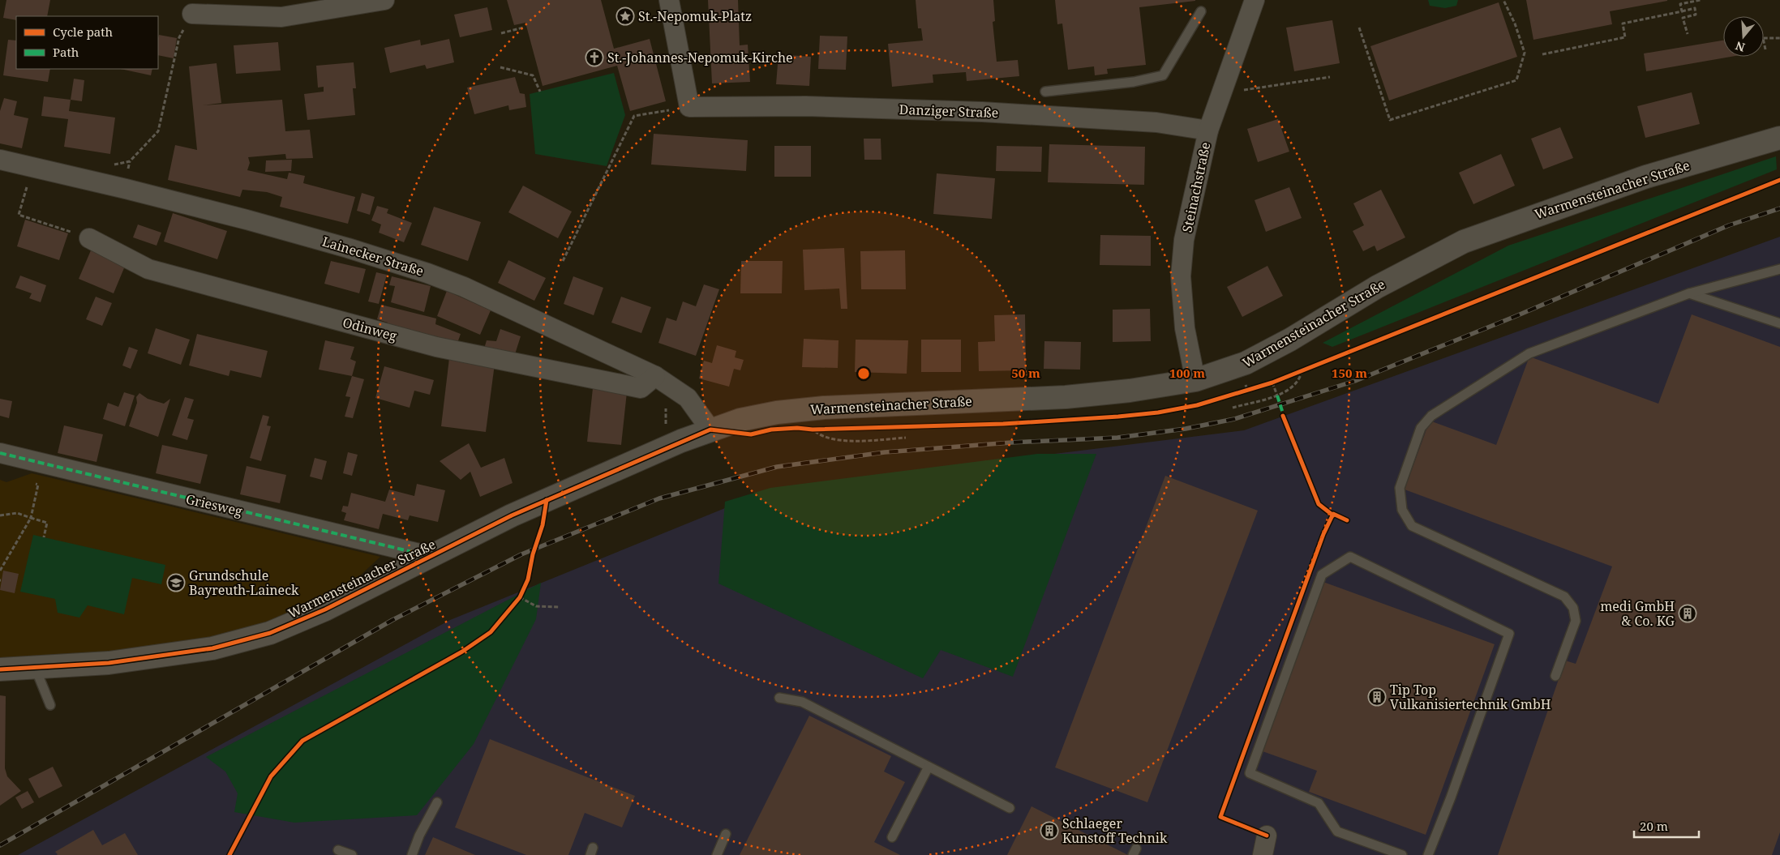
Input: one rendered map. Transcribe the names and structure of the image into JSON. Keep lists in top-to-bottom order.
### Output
{
  "streets": {
    "street": [
      "Danziger Straße",
      "Steinachstraße",
      "Warmensteinacher Straße",
      "Lainecker Straße",
      "Odinweg",
      "Griesweg"
    ]
  },
  "crossings": [
    ["Danziger Straße", "Steinachstraße"],
    ["Steinachstraße", "Warmensteinacher Straße"],
    ["Warmensteinacher Straße", "Lainecker Straße"],
    ["Warmensteinacher Straße", "Griesweg"],
    ["Lainecker Straße", "Odinweg"]
  ],
  "places": {
    "place": ["St.-Nepomuk-Platz"],
    "church": ["St.-Johannes-Nepomuk-Kirche"],
    "school or university": ["Grundschule Bayreuth-Laineck"],
    "building": ["medi GmbH & Co. KG", "Tip Top Vulkanisiertechnik GmbH", "Schlaeger Kunstoff Technik"]
  },
  "legend": ["Cycle path", "Path"],
  "scale_bar": "20 m",
  "north": "bottom",
  "rings": ["50 m", "100 m", "150 m"]
}
